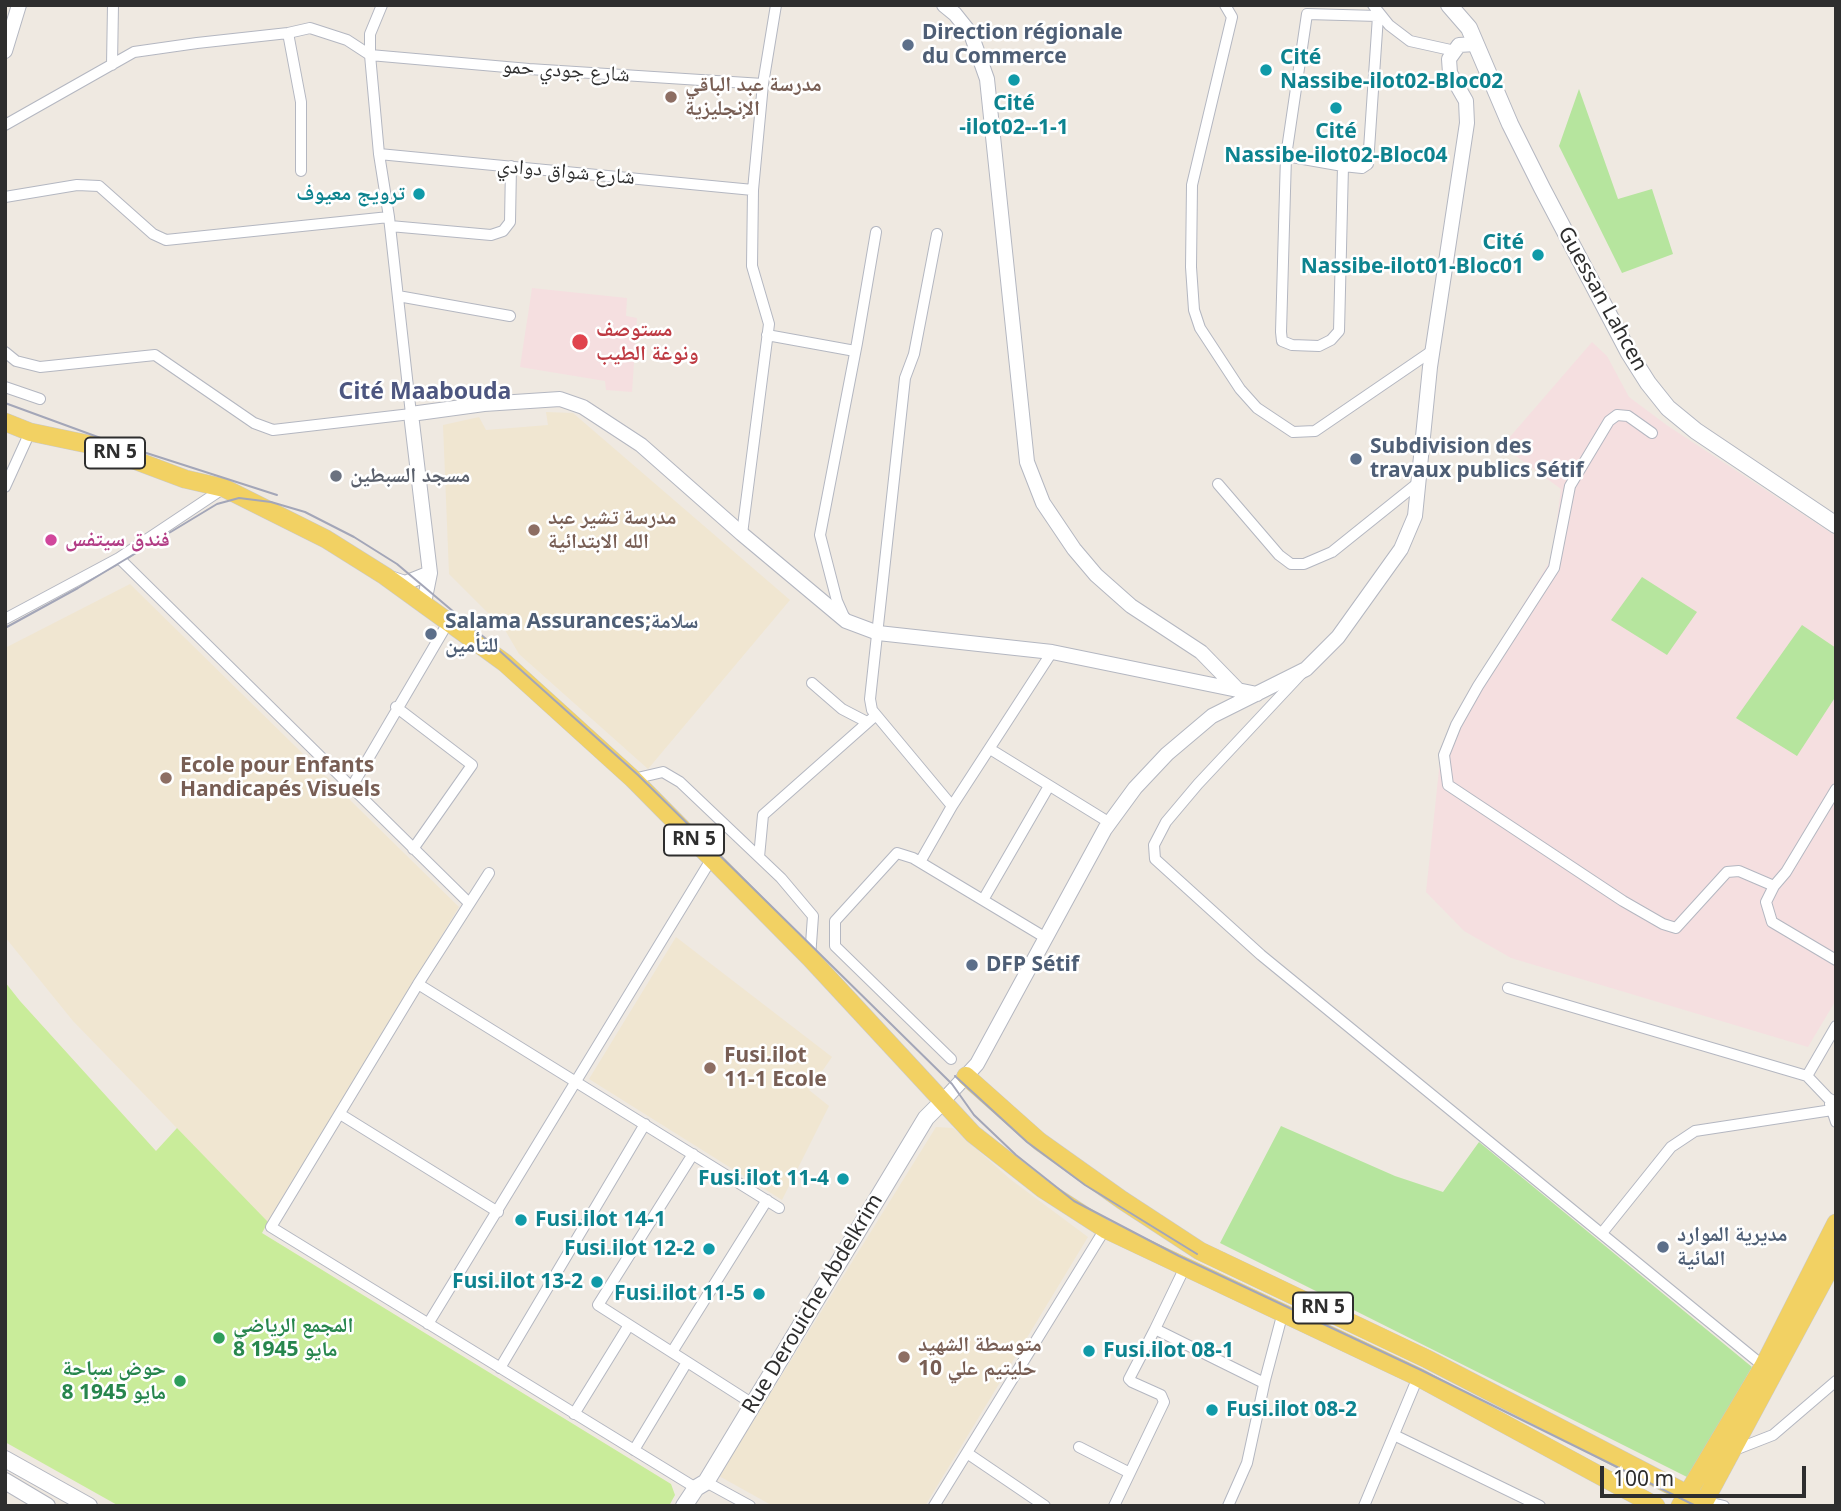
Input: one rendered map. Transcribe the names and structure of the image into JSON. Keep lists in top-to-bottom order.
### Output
{
  "streets": {
    "main road": ["Guessan Lahcen", "RN 5", "Rue Derouiche Abdelkrim"],
    "street": ["شارع جودي حمو", "شارع شواق دوادي"]
  },
  "crossings": [
    ["RN 5", "Rue Derouiche Abdelkrim"]
  ],
  "districts": ["Cité Maabouda"],
  "places": [
    "Direction régionale du Commerce",
    "Cité Nassibe-ilot02-Bloc02",
    "Cité -ilot02--1-1",
    "مدرسة عبد الباقي الإنجليزية",
    "Cité Nassibe-ilot02-Bloc04",
    "ترويج معيوف",
    "Cité Nassibe-ilot01-Bloc01",
    "مستوصف ونوغة الطيب",
    "Subdivision des travaux publics Sétif",
    "مسجد السبطين",
    "مدرسة تشير عبد الله الابتدائية",
    "فندق سيتفس",
    "Salama Assurances;سلامة للتأمين",
    "Ecole pour Enfants Handicapés Visuels",
    "DFP Sétif",
    "Fusi.ilot 11-1 Ecole",
    "Fusi.ilot 11-4",
    "Fusi.ilot 14-1",
    "مديرية الموارد المائية",
    "Fusi.ilot 12-2",
    "Fusi.ilot 13-2",
    "Fusi.ilot 11-5",
    "المجمع الرياضي 8 مايو 1945",
    "Fusi.ilot 08-1",
    "متوسطة الشهيد حليتيم علي 10",
    "حوض سباحة 8 مايو 1945",
    "Fusi.ilot 08-2"
  ],
  "scale_bar": "100 m"
}
